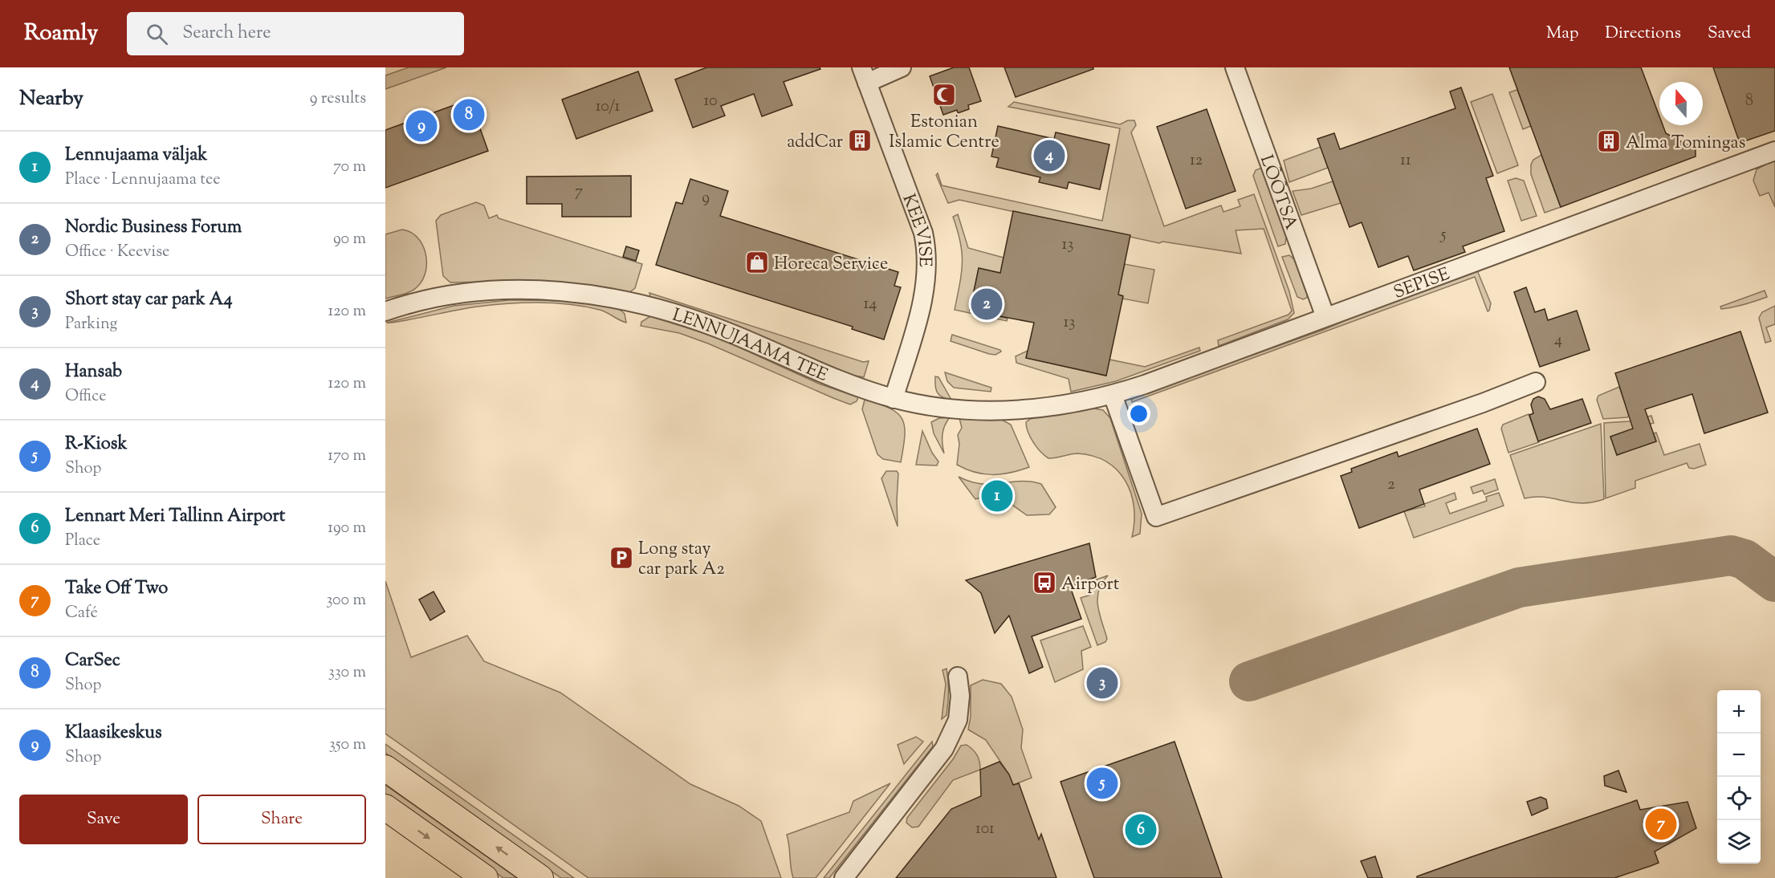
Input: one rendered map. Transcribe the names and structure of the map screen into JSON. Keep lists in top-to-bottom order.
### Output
{
  "streets": {
    "street": [
      "LÕÕTSA",
      "KEEVISE",
      "SEPISE",
      "LENNUJAAMA TEE"
    ]
  },
  "crossings": [
    ["LÕÕTSA", "SEPISE"],
    ["KEEVISE", "LENNUJAAMA TEE"],
    ["SEPISE", "LENNUJAAMA TEE"]
  ],
  "places": {
    "mosque": ["Estonian Islamic Centre"],
    "building": ["addCar", "Alma Tomingas"],
    "shop": ["Horeca Service"],
    "parking": ["Long stay car park A2"],
    "bus stop": ["Airport"]
  },
  "house_numbers": [
    "10",
    "8",
    "10/1",
    "12",
    "11",
    "7",
    "9",
    "5",
    "13",
    "14",
    "13",
    "4",
    "2",
    "101"
  ],
  "north": "top",
  "page": {
    "header": "Roamly",
    "search": "Search here",
    "nav": ["Map", "Directions", "Saved"],
    "heading": ["Nearby", "9 results"],
    "pins": [
      "8",
      "9",
      "4",
      "2",
      "1",
      "3",
      "5",
      "7",
      "6"
    ],
    "list": [
      {
        "mark": "1",
        "name": "Lennujaama väljak",
        "note": "Place · Lennujaama tee",
        "value": "70 m"
      },
      {
        "mark": "2",
        "name": "Nordic Business Forum",
        "note": "Office · Keevise",
        "value": "90 m"
      },
      {
        "mark": "3",
        "name": "Short stay car park A4",
        "note": "Parking",
        "value": "120 m"
      },
      {
        "mark": "4",
        "name": "Hansab",
        "note": "Office",
        "value": "120 m"
      },
      {
        "mark": "5",
        "name": "R-Kiosk",
        "note": "Shop",
        "value": "170 m"
      },
      {
        "mark": "6",
        "name": "Lennart Meri Tallinn Airport",
        "note": "Place",
        "value": "190 m"
      },
      {
        "mark": "7",
        "name": "Take Off Two",
        "note": "Café",
        "value": "300 m"
      },
      {
        "mark": "8",
        "name": "CarSec",
        "note": "Shop",
        "value": "330 m"
      },
      {
        "mark": "9",
        "name": "Klaasikeskus",
        "note": "Shop",
        "value": "350 m"
      }
    ],
    "map_buttons": ["+", "−"],
    "buttons": ["Save", "Share"]
  }
}
